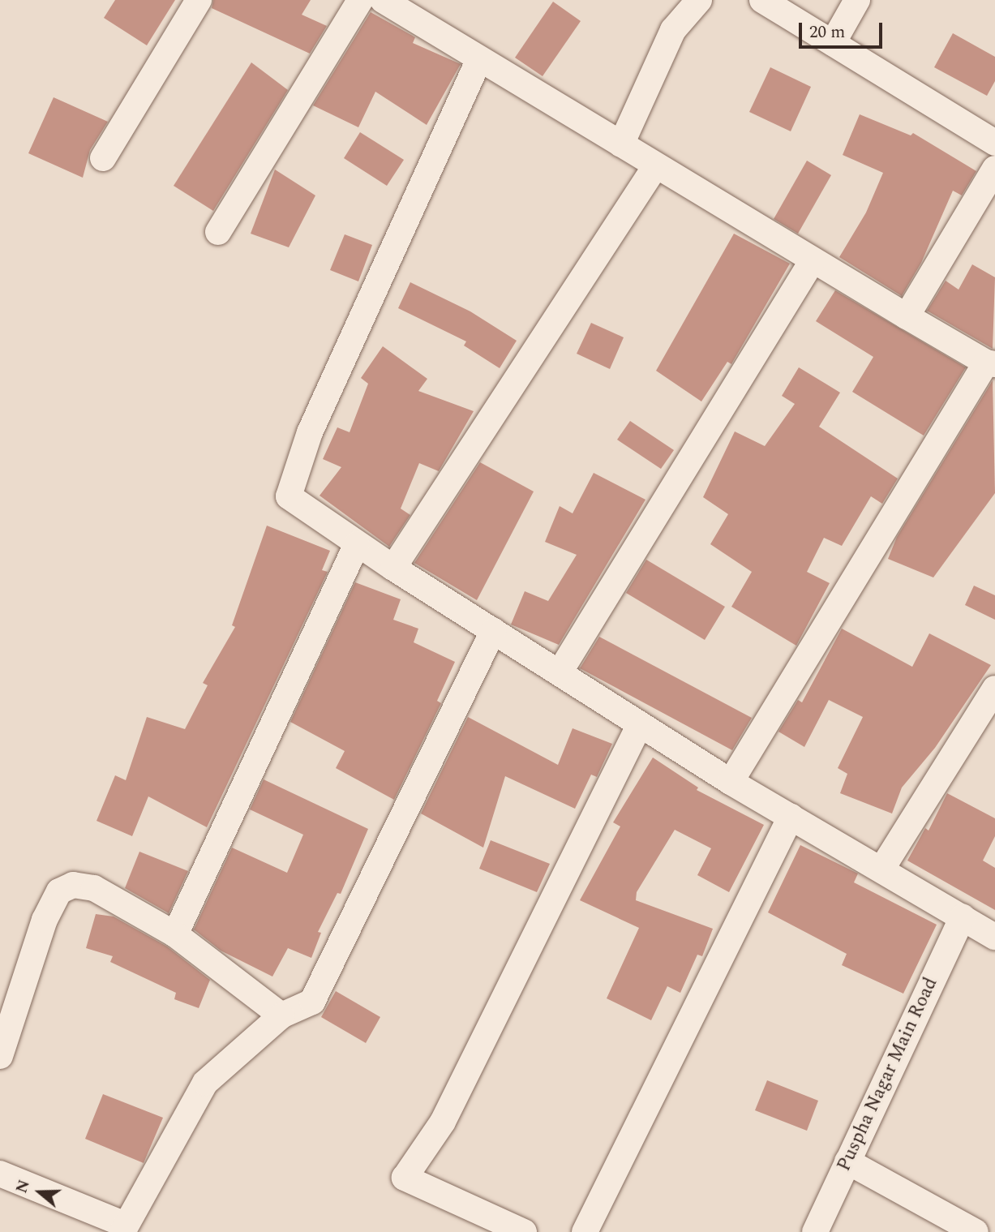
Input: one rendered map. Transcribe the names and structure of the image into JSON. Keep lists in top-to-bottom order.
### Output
{
  "streets": {
    "street": ["Puspha Nagar Main Road"]
  },
  "scale_bar": "20 m",
  "north": "left"
}
